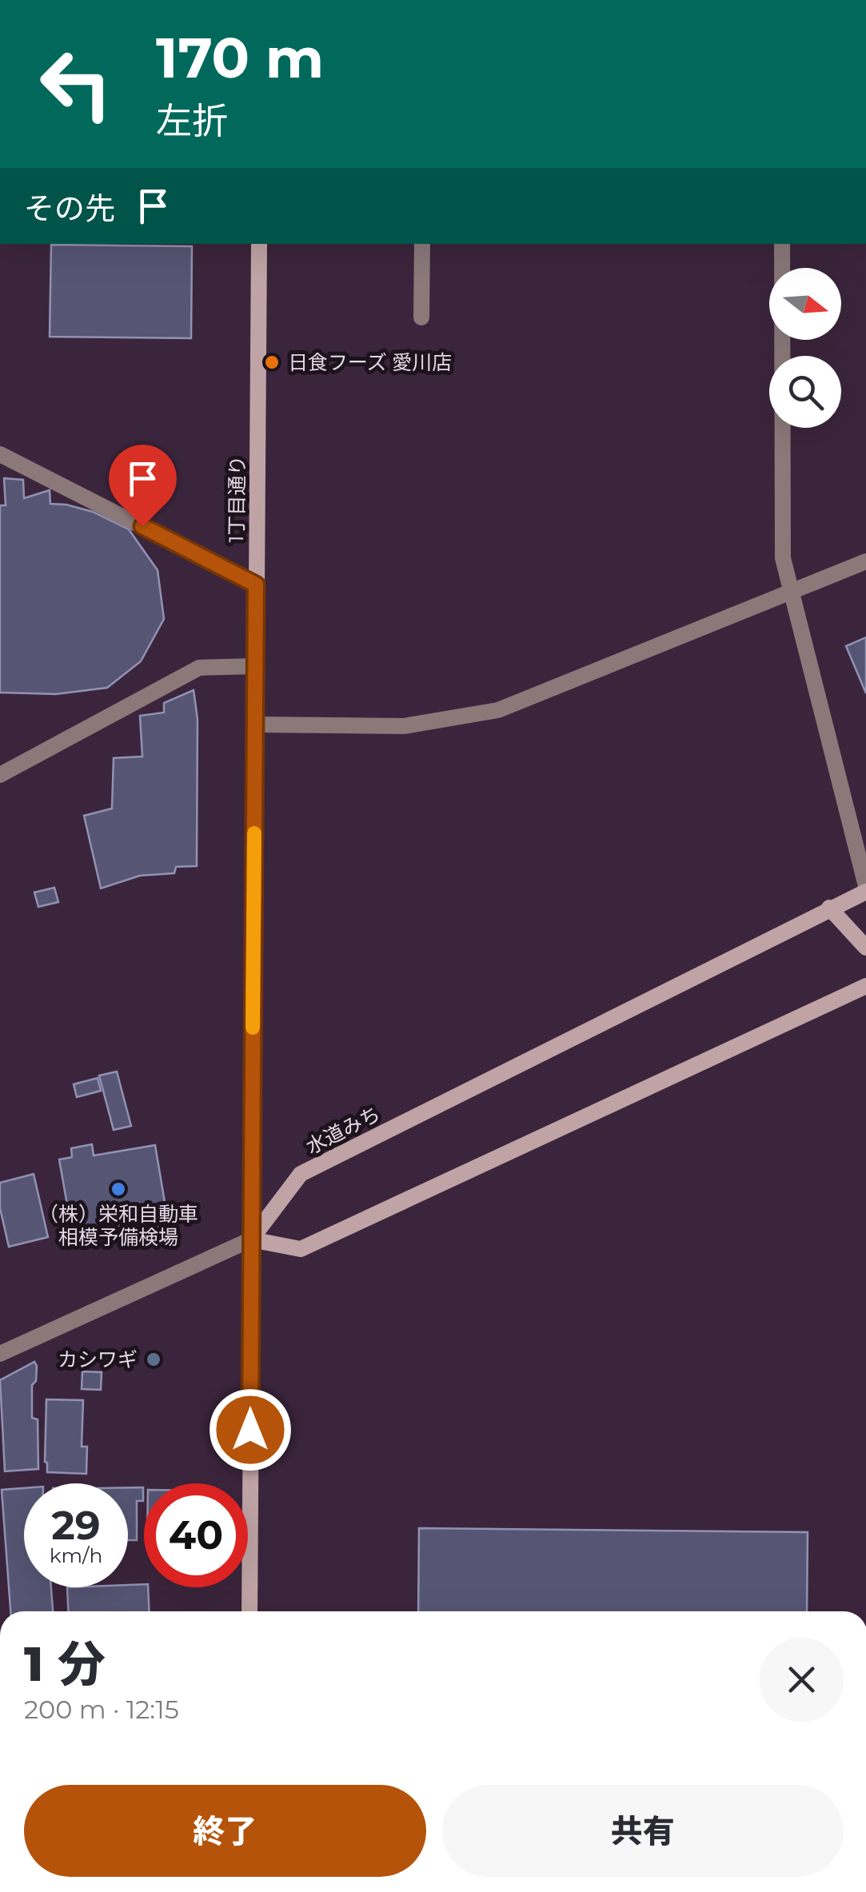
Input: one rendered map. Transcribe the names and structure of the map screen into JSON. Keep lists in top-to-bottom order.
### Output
{
  "streets": {
    "street": ["1丁目通り", "水道みち"]
  },
  "crossings": [
    ["1丁目通り", "水道みち"]
  ],
  "places": ["日食フーズ 愛川店", "（株）栄和自動車 相模予備検場", "カシワギ"],
  "north": "right",
  "page": {
    "turn": ["170 m", "左折"],
    "then": "その先",
    "speed": "29 km/h",
    "limit": "40",
    "heading": ["1 分", "200 m · 12:15"],
    "buttons": ["終了", "共有"]
  }
}
